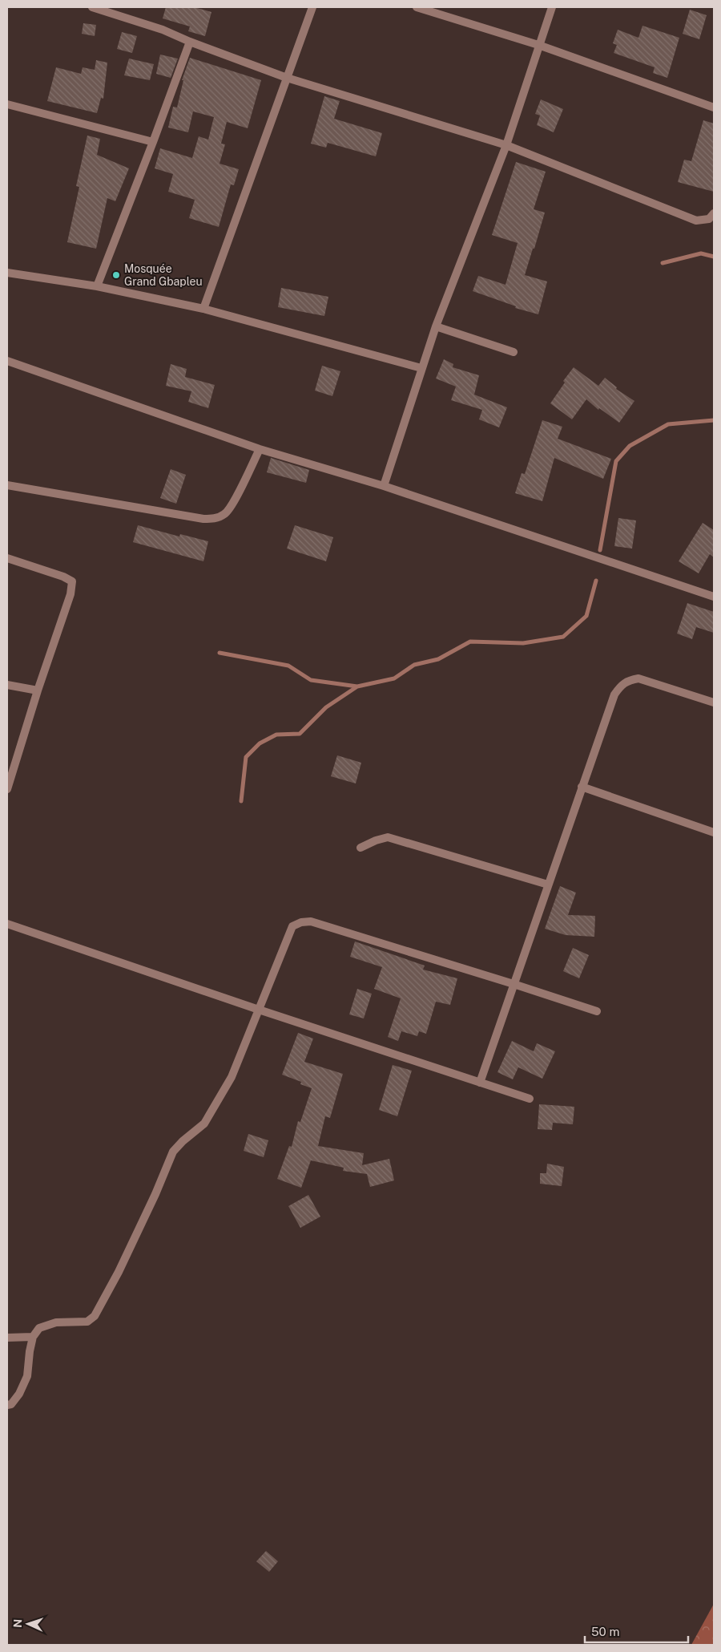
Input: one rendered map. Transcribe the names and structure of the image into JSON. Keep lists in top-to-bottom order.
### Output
{
  "places": ["Mosquée Grand Gbapleu"],
  "scale_bar": "50 m",
  "north": "left"
}
